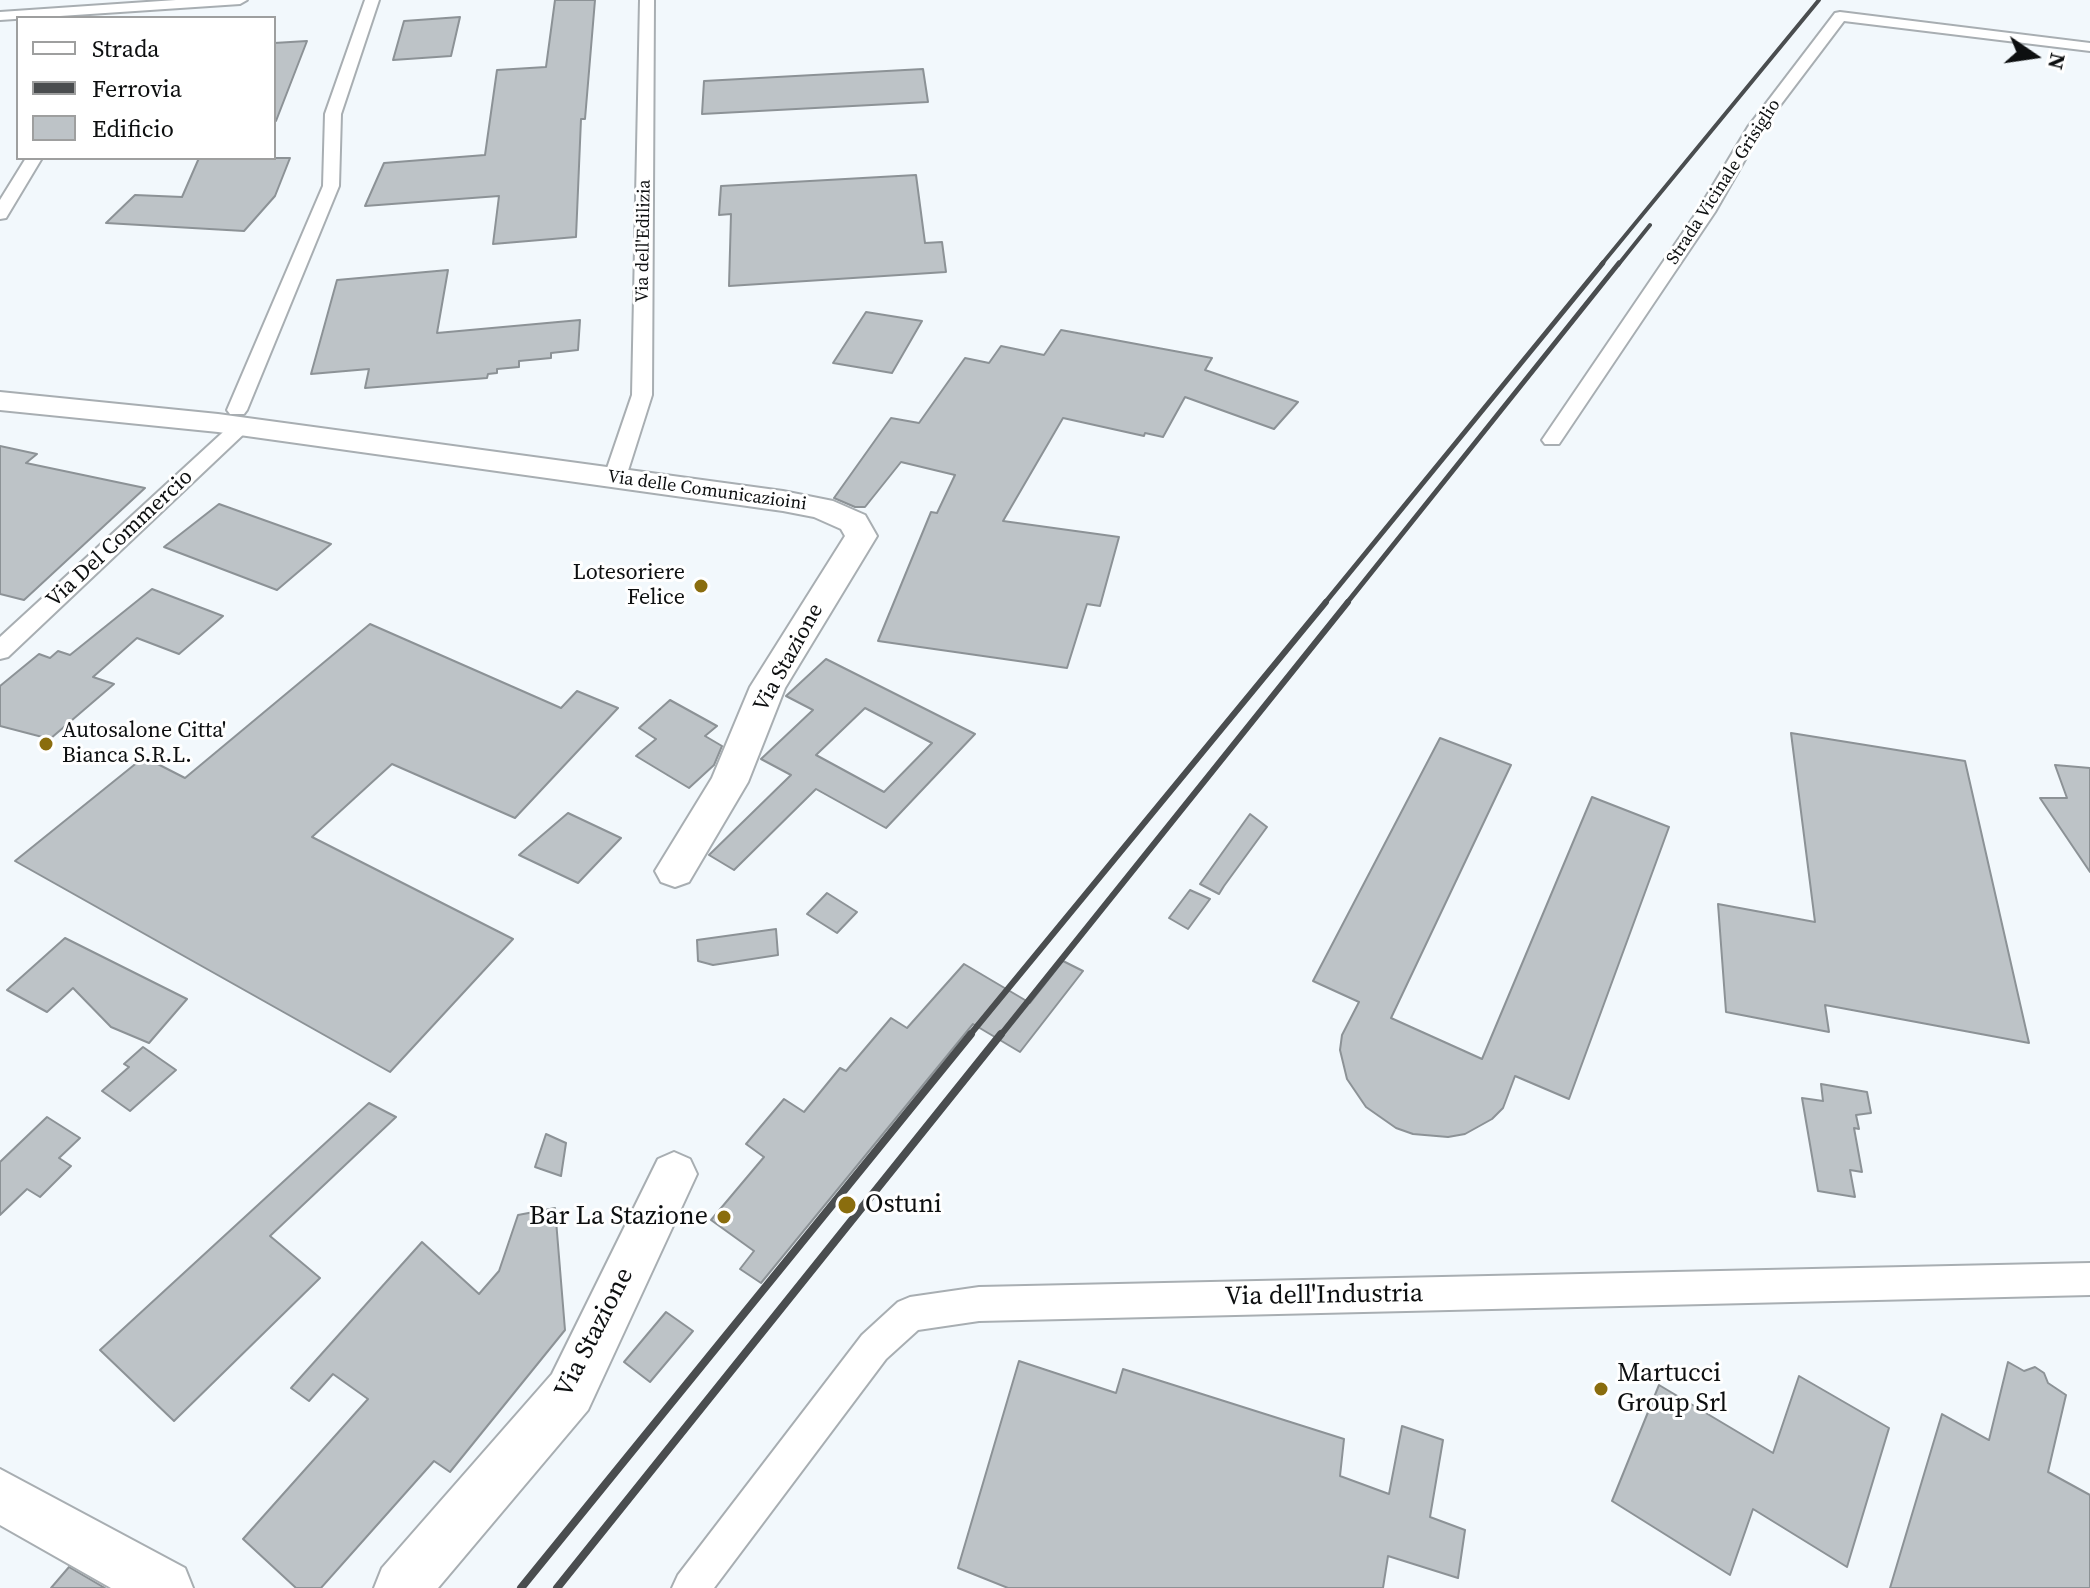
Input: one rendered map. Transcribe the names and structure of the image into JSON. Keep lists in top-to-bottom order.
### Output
{
  "streets": {
    "street": [
      "Strada Vicinale Grisiglio",
      "Via dell'Edilizia",
      "Via delle Comunicazioini",
      "Via Del Commercio",
      "Via Stazione",
      "Via dell'Industria"
    ]
  },
  "crossings": [
    ["Via dell'Edilizia", "Via delle Comunicazioini"],
    ["Via delle Comunicazioini", "Via Del Commercio"],
    ["Via delle Comunicazioini", "Via Stazione"]
  ],
  "places": [
    "Lotesoriere Felice",
    "Autosalone Citta' Bianca S.R.L.",
    "Ostuni",
    "Bar La Stazione",
    "Martucci Group Srl"
  ],
  "legend": ["Strada", "Ferrovia", "Edificio"],
  "north": "right"
}
